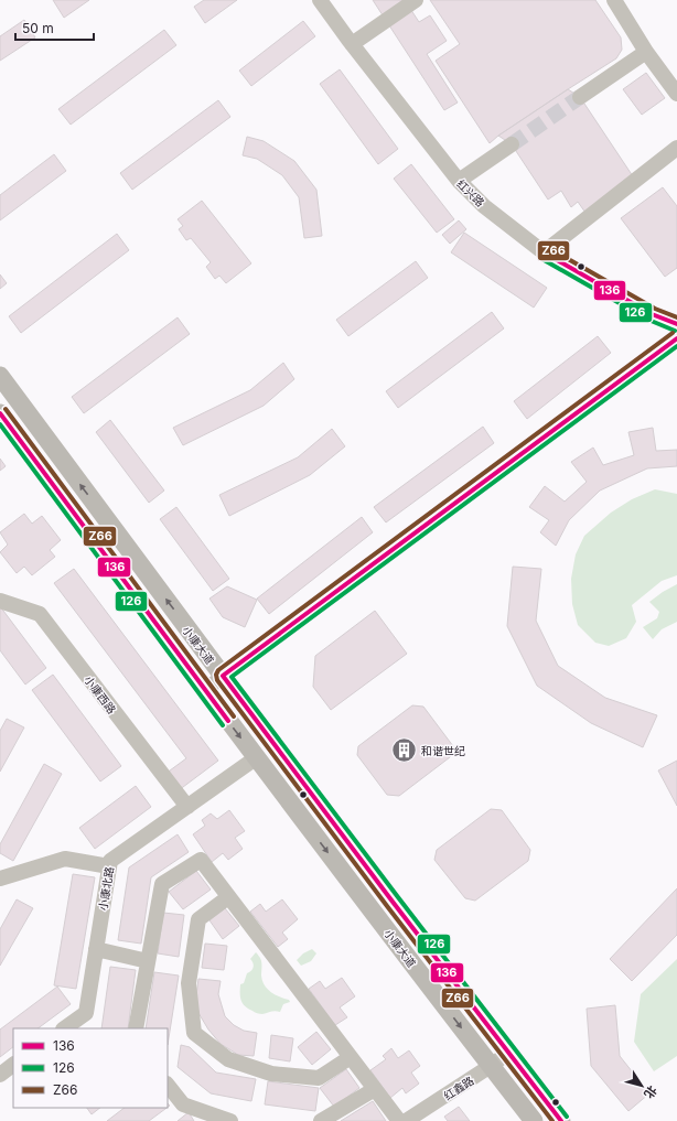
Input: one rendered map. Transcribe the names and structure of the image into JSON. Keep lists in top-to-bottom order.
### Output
{
  "streets": {
    "main road": ["小康大道"],
    "street": [
      "红兴路",
      "小康西路",
      "小康北路",
      "红鑫路"
    ]
  },
  "crossings": [
    ["小康大道", "小康北路"],
    ["小康大道", "红鑫路"],
    ["小康西路", "小康北路"]
  ],
  "places": {
    "building": ["和谐世纪"]
  },
  "lines": ["transit line Z66", "transit line 136", "transit line 126"],
  "legend": ["136", "126", "Z66"],
  "scale_bar": "50 m",
  "north": "bottom right"
}
